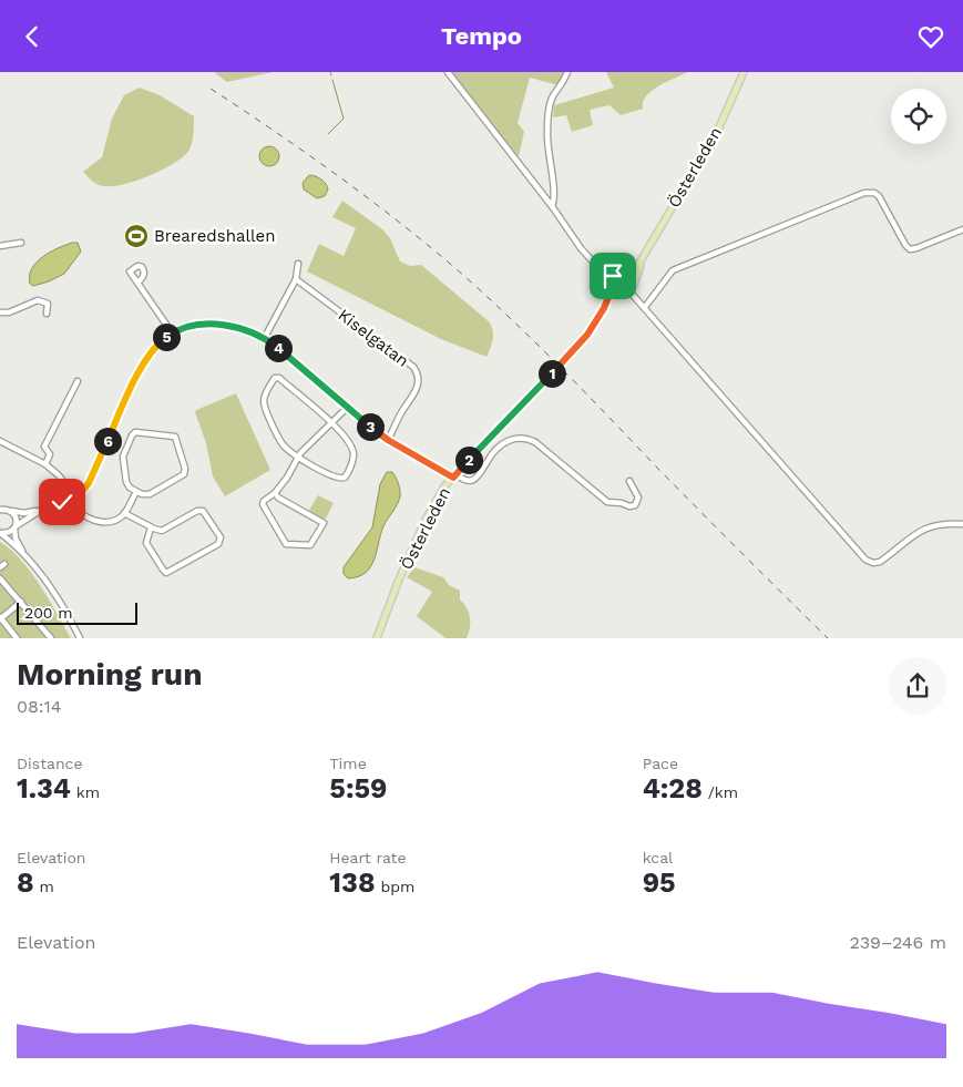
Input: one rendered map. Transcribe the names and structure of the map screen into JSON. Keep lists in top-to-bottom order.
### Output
{
  "streets": {
    "main road": ["Österleden"],
    "street": ["Kiselgatan"]
  },
  "places": {
    "sports": ["Brearedshallen"]
  },
  "scale_bar": "200 m",
  "page": {
    "header": "Tempo",
    "pins": [
      "5",
      "4",
      "1",
      "3",
      "6",
      "2"
    ],
    "scale": "200 m",
    "heading": ["Morning run", "08:14"],
    "stats": [
      ["Distance", "1.34 km"],
      ["Time", "5:59"],
      ["Pace", "4:28 /km"],
      ["Elevation", "8 m"],
      ["Heart rate", "138 bpm"],
      ["kcal", "95"]
    ],
    "chart": ["Elevation", "239–246 m"]
  }
}
